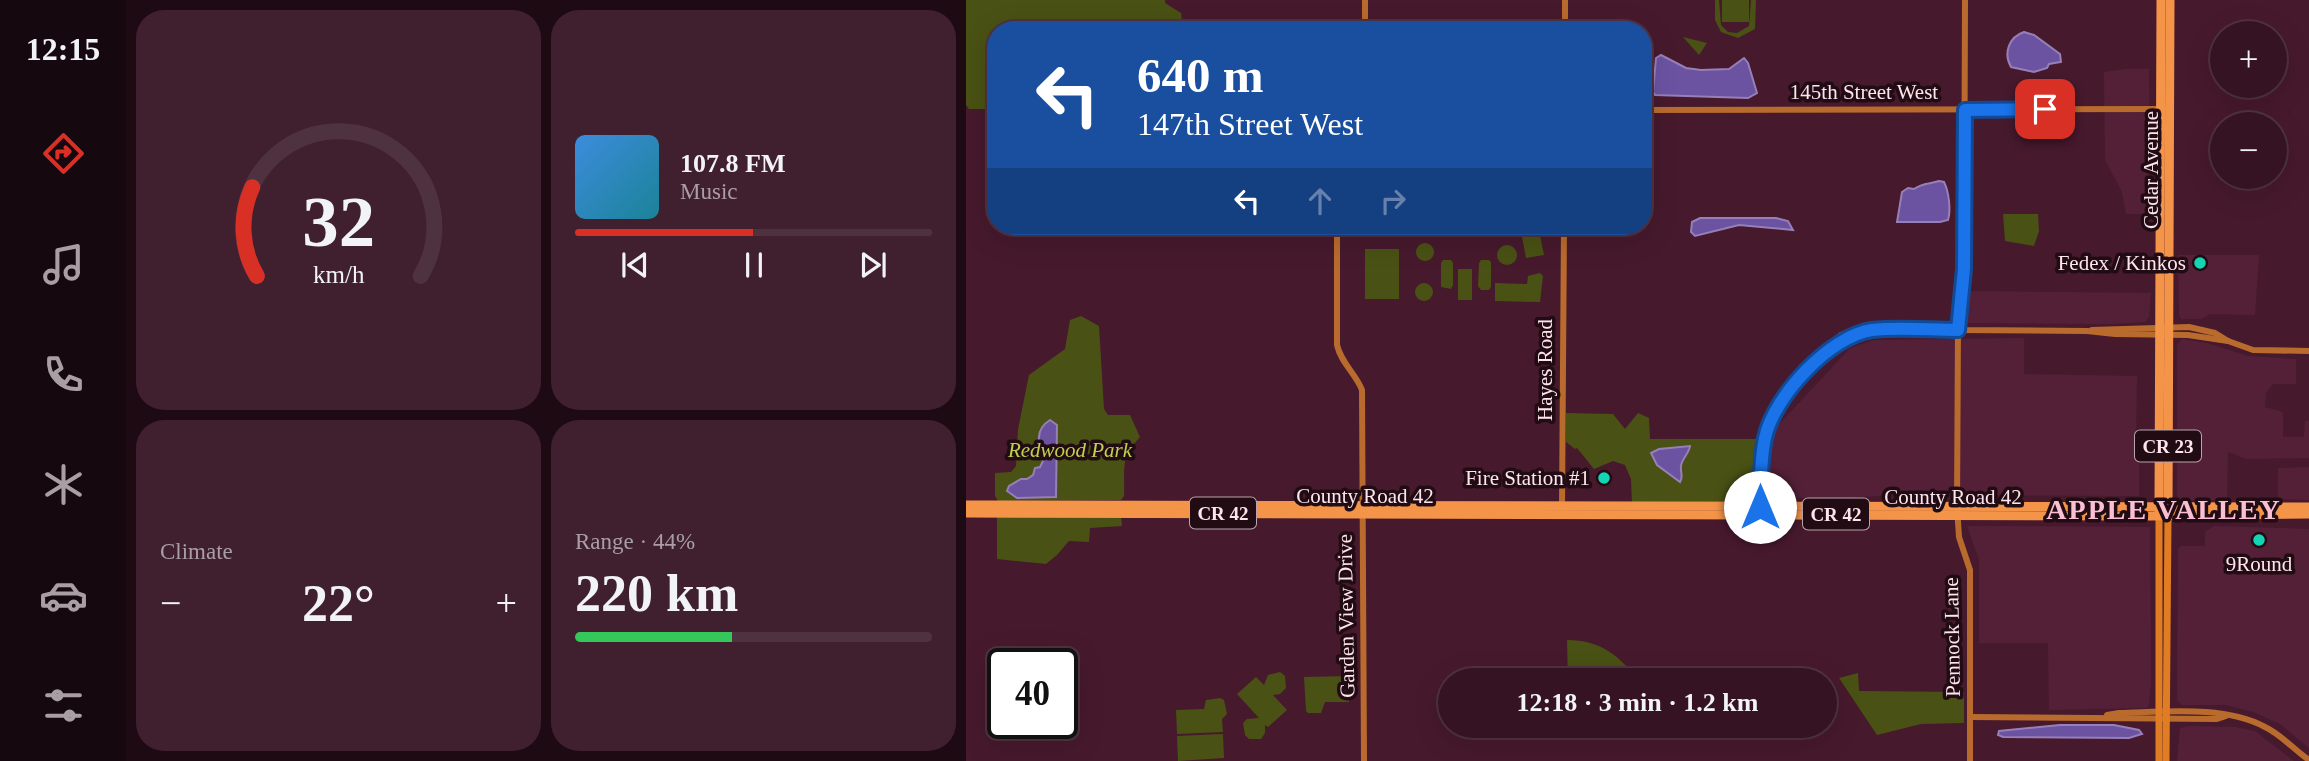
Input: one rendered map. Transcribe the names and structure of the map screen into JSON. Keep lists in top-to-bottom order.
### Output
{
  "streets": {
    "highway": [
      "Cedar Avenue",
      "CR 23",
      "County Road 42",
      "CR 42"
    ],
    "street": [
      "145th Street West",
      "Hayes Road",
      "Garden View Drive",
      "Pennock Lane"
    ]
  },
  "crossings": [
    ["145th Street West", "Cedar Avenue"],
    ["145th Street West", "Pennock Lane"],
    ["Cedar Avenue", "County Road 42"],
    ["Hayes Road", "County Road 42"],
    ["County Road 42", "Garden View Drive"],
    ["County Road 42", "Pennock Lane"]
  ],
  "districts": ["APPLE VALLEY"],
  "parks": ["Redwood Park"],
  "places": ["Fedex / Kinkos", "Fire Station #1", "9Round"],
  "page": {
    "tabs": "12:15",
    "map_buttons": ["+", "−"],
    "turn": ["640 m", "147th Street West"],
    "song": ["107.8 FM", "Music"],
    "tile": [
      "Climate",
      ["Range · 44%", "220 km"]
    ],
    "heat": ["−", "22°", "+"],
    "limit": "40",
    "trip": "12:18 · 3 min · 1.2 km",
    "gauge": ["32", "km/h"]
  }
}
